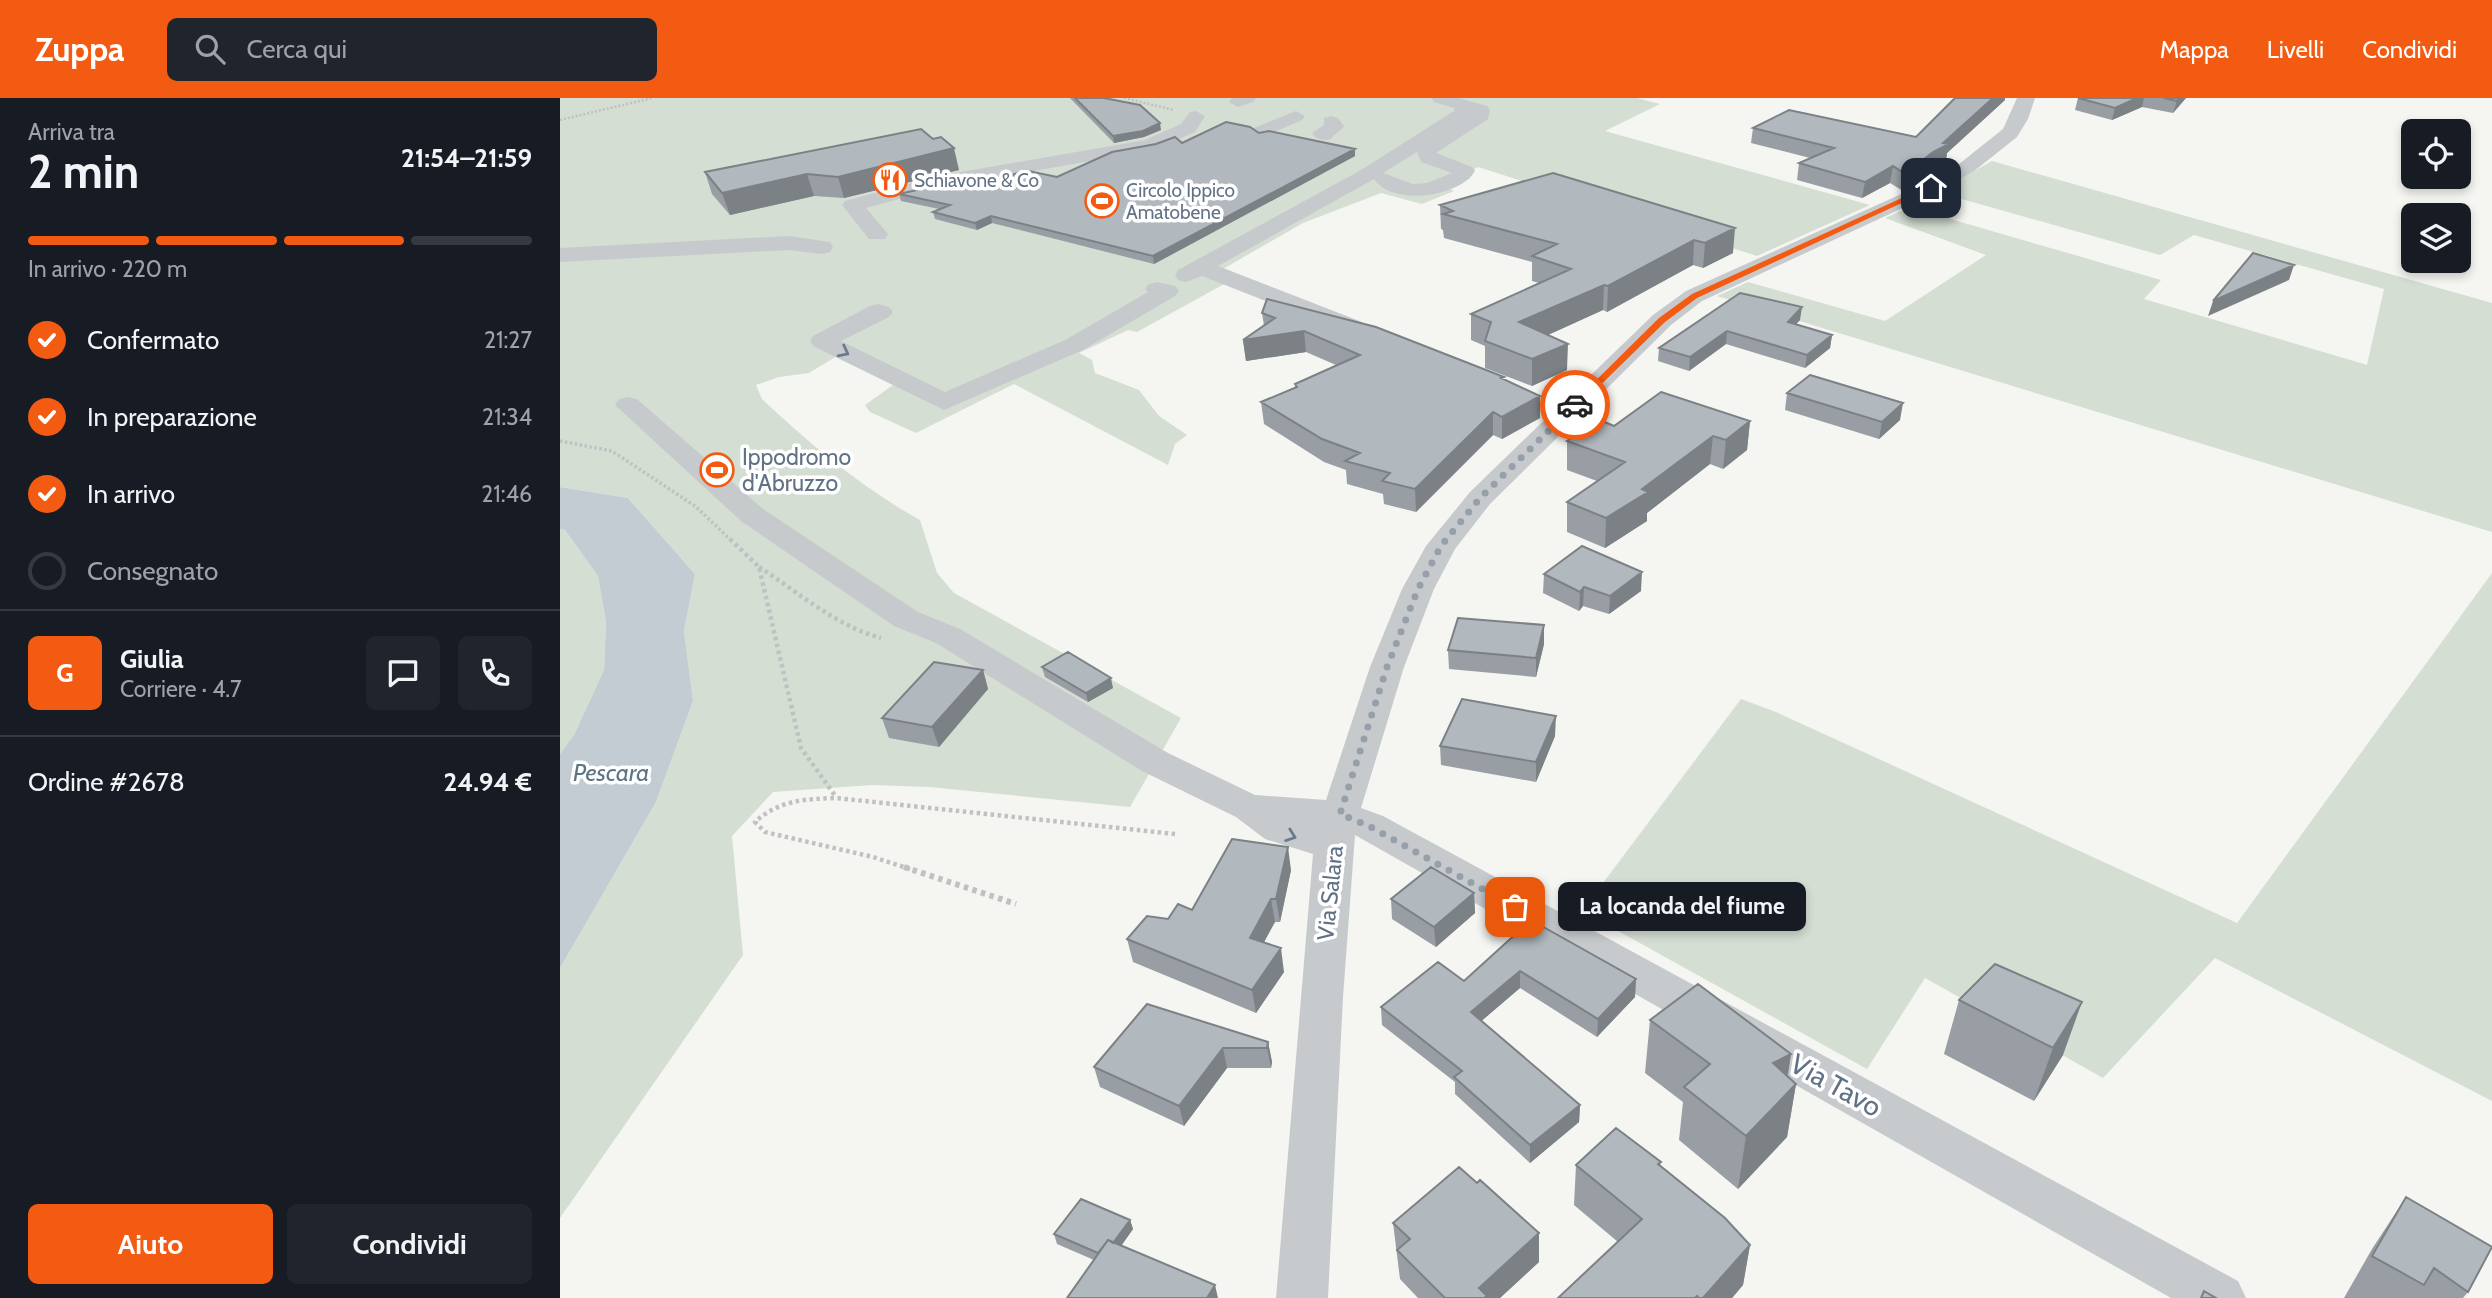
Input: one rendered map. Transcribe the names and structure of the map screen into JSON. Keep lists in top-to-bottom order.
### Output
{
  "streets": {
    "street": ["Via Salara", "Via Tavo"]
  },
  "crossings": [
    ["Via Salara", "Via Tavo"]
  ],
  "water": ["Pescara"],
  "places": {
    "restaurant": ["Schiavone & Co"],
    "sports": ["Circolo Ippico Amatobene", "Ippodromo d'Abruzzo"],
    "other": ["La locanda del fiume"]
  },
  "page": {
    "header": "Zuppa",
    "search": "Cerca qui",
    "nav": ["Mappa", "Livelli", "Condividi"],
    "heading": ["2 min", "Arriva tra", "21:54–21:59"],
    "panel": [
      "Giulia",
      "Corriere · 4.7",
      "Ordine #2678",
      "24.94 €"
    ],
    "bar": "In arrivo · 220 m",
    "list": [
      ["Confermato", "21:27"],
      ["In preparazione", "21:34"],
      ["In arrivo", "21:46"],
      "Consegnato"
    ],
    "round": "G",
    "bubble": "La locanda del fiume",
    "buttons": ["Aiuto", "Condividi"]
  }
}
